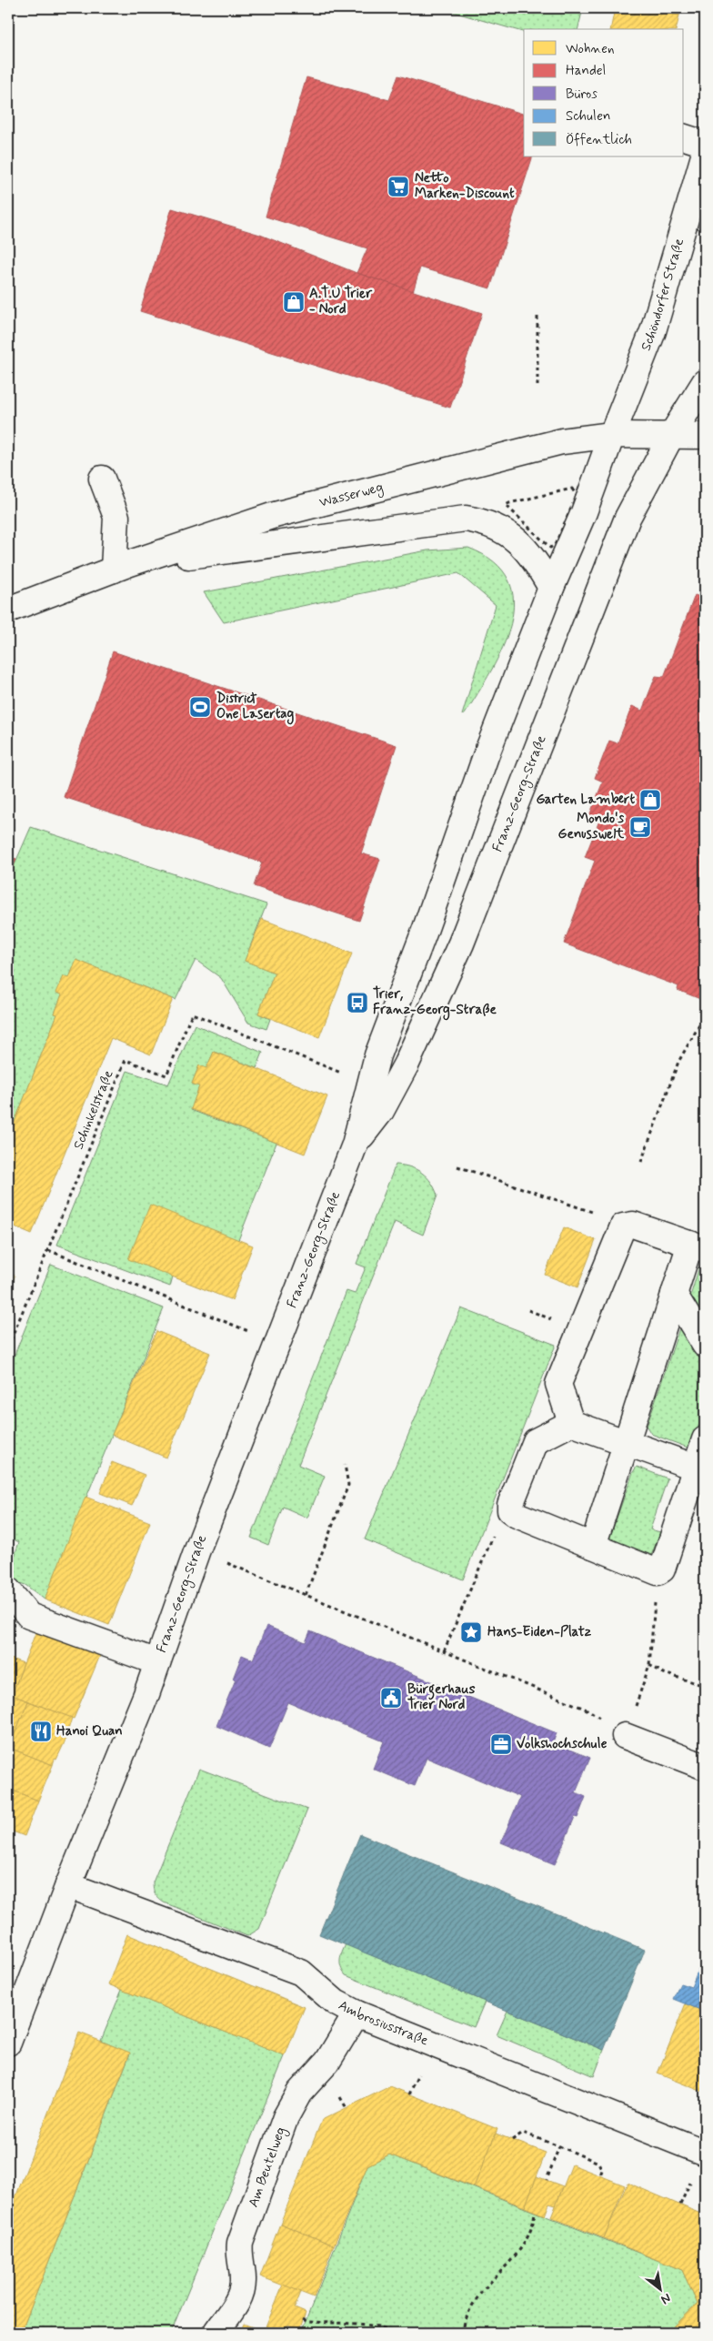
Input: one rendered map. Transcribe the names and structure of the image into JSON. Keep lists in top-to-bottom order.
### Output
{
  "streets": {
    "street": [
      "Schöndorfer Straße",
      "Wasserweg",
      "Franz-Georg-Straße",
      "Ambrosiusstraße",
      "Am Beutelweg"
    ],
    "path": ["Schinkelstraße"]
  },
  "crossings": [
    ["Schöndorfer Straße", "Wasserweg"],
    ["Schöndorfer Straße", "Franz-Georg-Straße"],
    ["Wasserweg", "Franz-Georg-Straße"],
    ["Franz-Georg-Straße", "Schinkelstraße"],
    ["Franz-Georg-Straße", "Ambrosiusstraße"],
    ["Ambrosiusstraße", "Am Beutelweg"]
  ],
  "places": {
    "supermarket": ["Netto Marken-Discount"],
    "shop": ["A.T.U Trier - Nord", "Garten Lambert"],
    "sports": ["District One Lasertag"],
    "cafe": ["Mondo's Genusswelt"],
    "bus stop": ["Trier, Franz-Georg-Straße"],
    "place": ["Hans-Eiden-Platz"],
    "public building": ["Bürgerhaus Trier Nord"],
    "restaurant": ["Hanoi Quan"],
    "office": ["Volkshochschule"]
  },
  "legend": [
    "Wohnen",
    "Handel",
    "Büros",
    "Schulen",
    "Öffentlich"
  ],
  "north": "bottom right"
}
